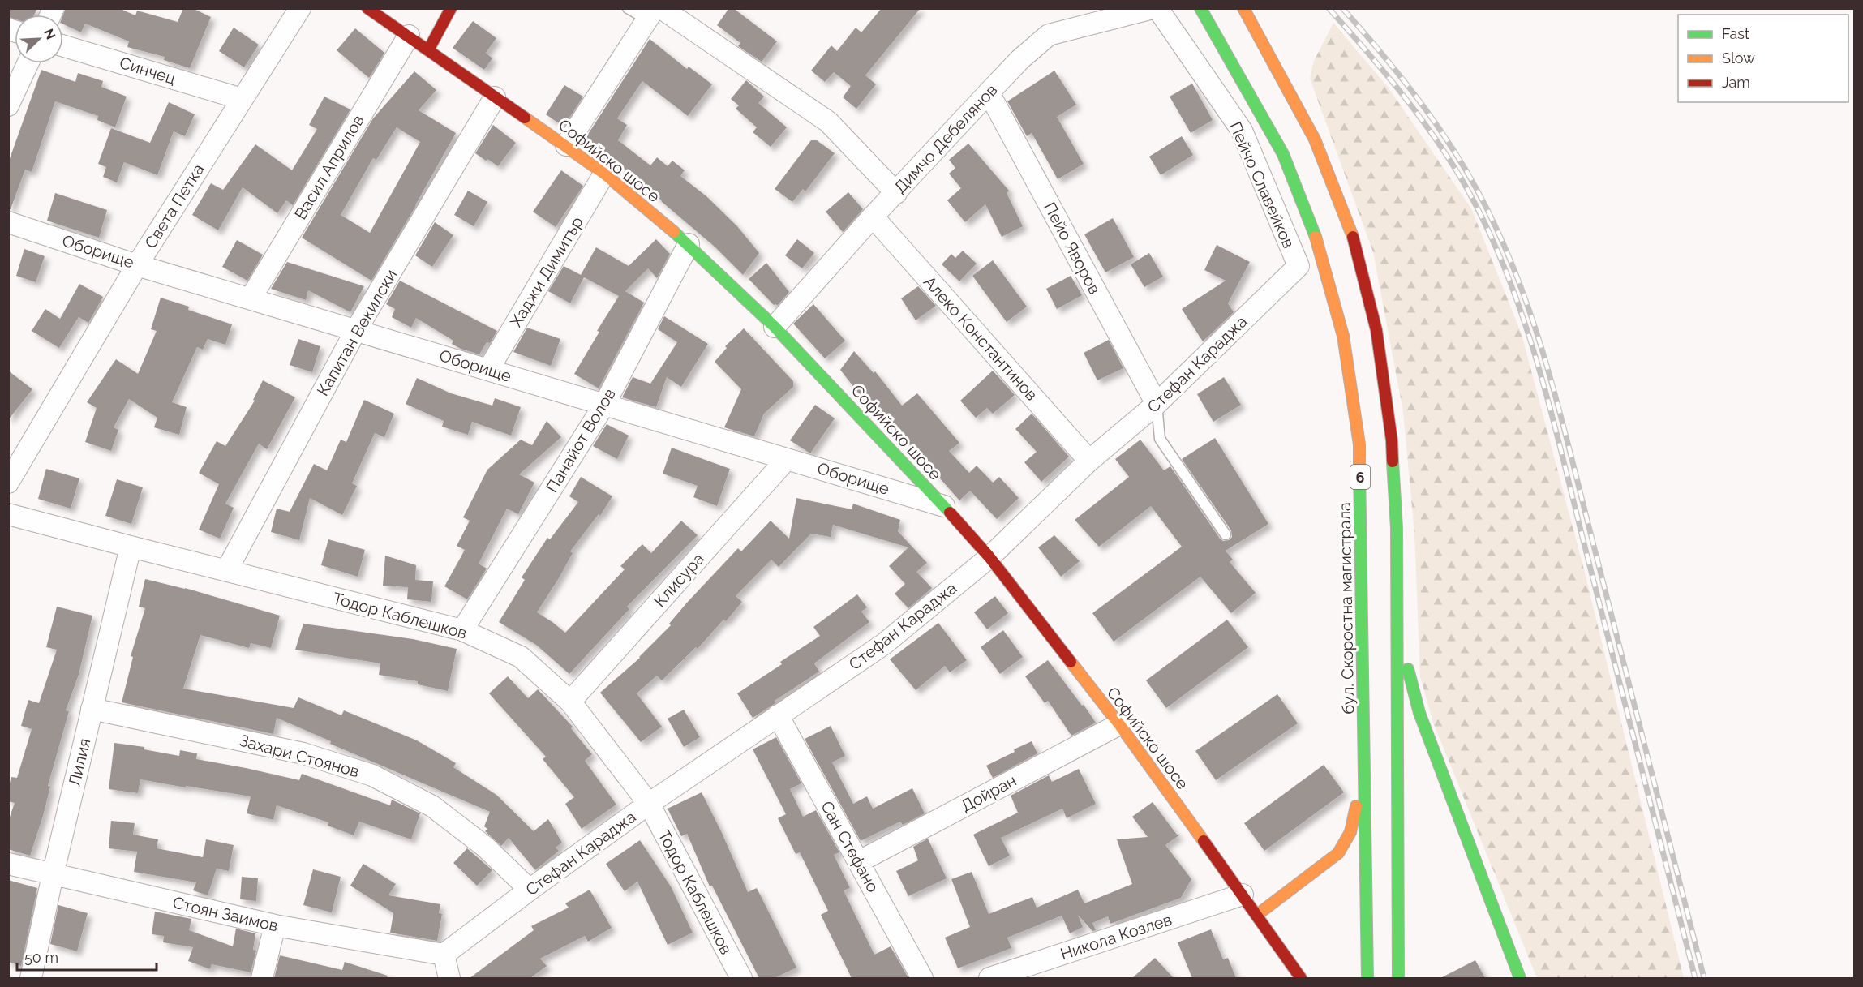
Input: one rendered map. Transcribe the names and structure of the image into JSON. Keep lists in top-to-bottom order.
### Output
{
  "streets": {
    "main road": ["Софийско шосе", "6", "бул. Скоростна магистрала"],
    "street": [
      "Синчец",
      "Димчо Дебелянов",
      "Васил Априлов",
      "Пейчо Славейков",
      "Света Петка",
      "Пейо Яворов",
      "Оборище",
      "Хаджи Димитър",
      "Капитан Векилски",
      "Алеко Константинов",
      "Стефан Караджа",
      "Панайот Волов",
      "Клисура",
      "Тодор Каблешков",
      "Захари Стоянов",
      "Лилия",
      "Дойран",
      "Сан Стефано",
      "Стоян Заимов",
      "Никола Козлев"
    ]
  },
  "crossings": [
    ["Синчец", "Света Петка"],
    ["Димчо Дебелянов", "Софийско шосе"],
    ["Димчо Дебелянов", "Пейо Яворов"],
    ["Димчо Дебелянов", "Алеко Константинов"],
    ["Софийско шосе", "Васил Априлов"],
    ["Софийско шосе", "Оборище"],
    ["Софийско шосе", "Хаджи Димитър"],
    ["Софийско шосе", "Капитан Векилски"],
    ["Софийско шосе", "Стефан Караджа"],
    ["Софийско шосе", "Панайот Волов"],
    ["Софийско шосе", "Дойран"],
    ["Софийско шосе", "Никола Козлев"],
    ["Васил Априлов", "Оборище"],
    ["Пейчо Славейков", "Стефан Караджа"],
    ["Света Петка", "Оборище"],
    ["Пейо Яворов", "Стефан Караджа"],
    ["Оборище", "Хаджи Димитър"],
    ["Оборище", "Капитан Векилски"],
    ["Оборище", "Панайот Волов"],
    ["Оборище", "Клисура"],
    ["Капитан Векилски", "Тодор Каблешков"],
    ["Алеко Константинов", "Стефан Караджа"],
    ["Стефан Караджа", "Тодор Каблешков"],
    ["Стефан Караджа", "Захари Стоянов"],
    ["Стефан Караджа", "Сан Стефано"],
    ["Стефан Караджа", "Стоян Заимов"],
    ["Панайот Волов", "Тодор Каблешков"],
    ["Клисура", "Тодор Каблешков"],
    ["Тодор Каблешков", "Лилия"],
    ["Захари Стоянов", "Лилия"],
    ["Лилия", "Стоян Заимов"],
    ["Дойран", "Сан Стефано"]
  ],
  "legend": ["Fast", "Slow", "Jam"],
  "scale_bar": "50 m",
  "north": "top right"
}
